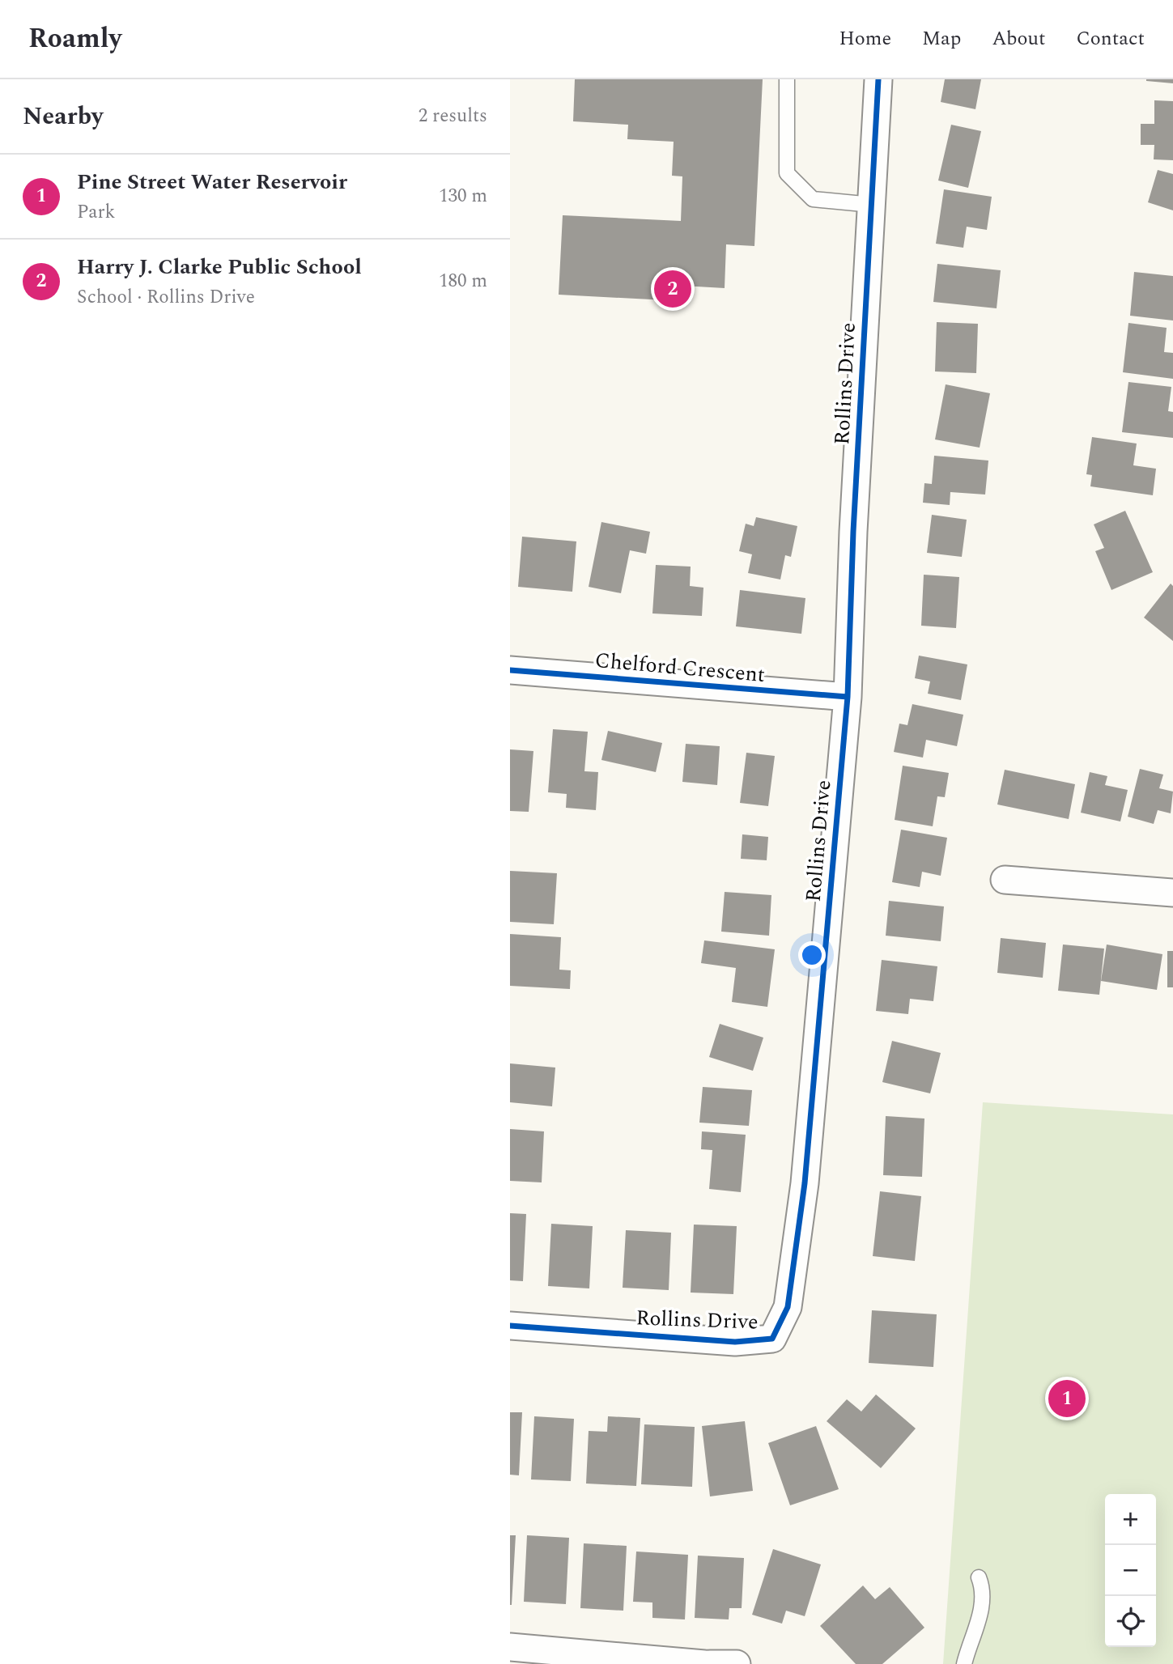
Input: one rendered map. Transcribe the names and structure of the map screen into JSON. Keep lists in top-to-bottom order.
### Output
{
  "streets": {
    "street": ["Rollins Drive", "Chelford Crescent"]
  },
  "crossings": [
    ["Rollins Drive", "Chelford Crescent"]
  ],
  "page": {
    "header": "Roamly",
    "nav": [
      "Home",
      "Map",
      "About",
      "Contact"
    ],
    "heading": ["Nearby", "2 results"],
    "list": [
      {
        "mark": "1",
        "name": "Pine Street Water Reservoir",
        "note": "Park",
        "value": "130 m"
      },
      {
        "mark": "2",
        "name": "Harry J. Clarke Public School",
        "note": "School · Rollins Drive",
        "value": "180 m"
      }
    ],
    "pins": ["2", "1"],
    "map_buttons": ["+", "−"]
  }
}
